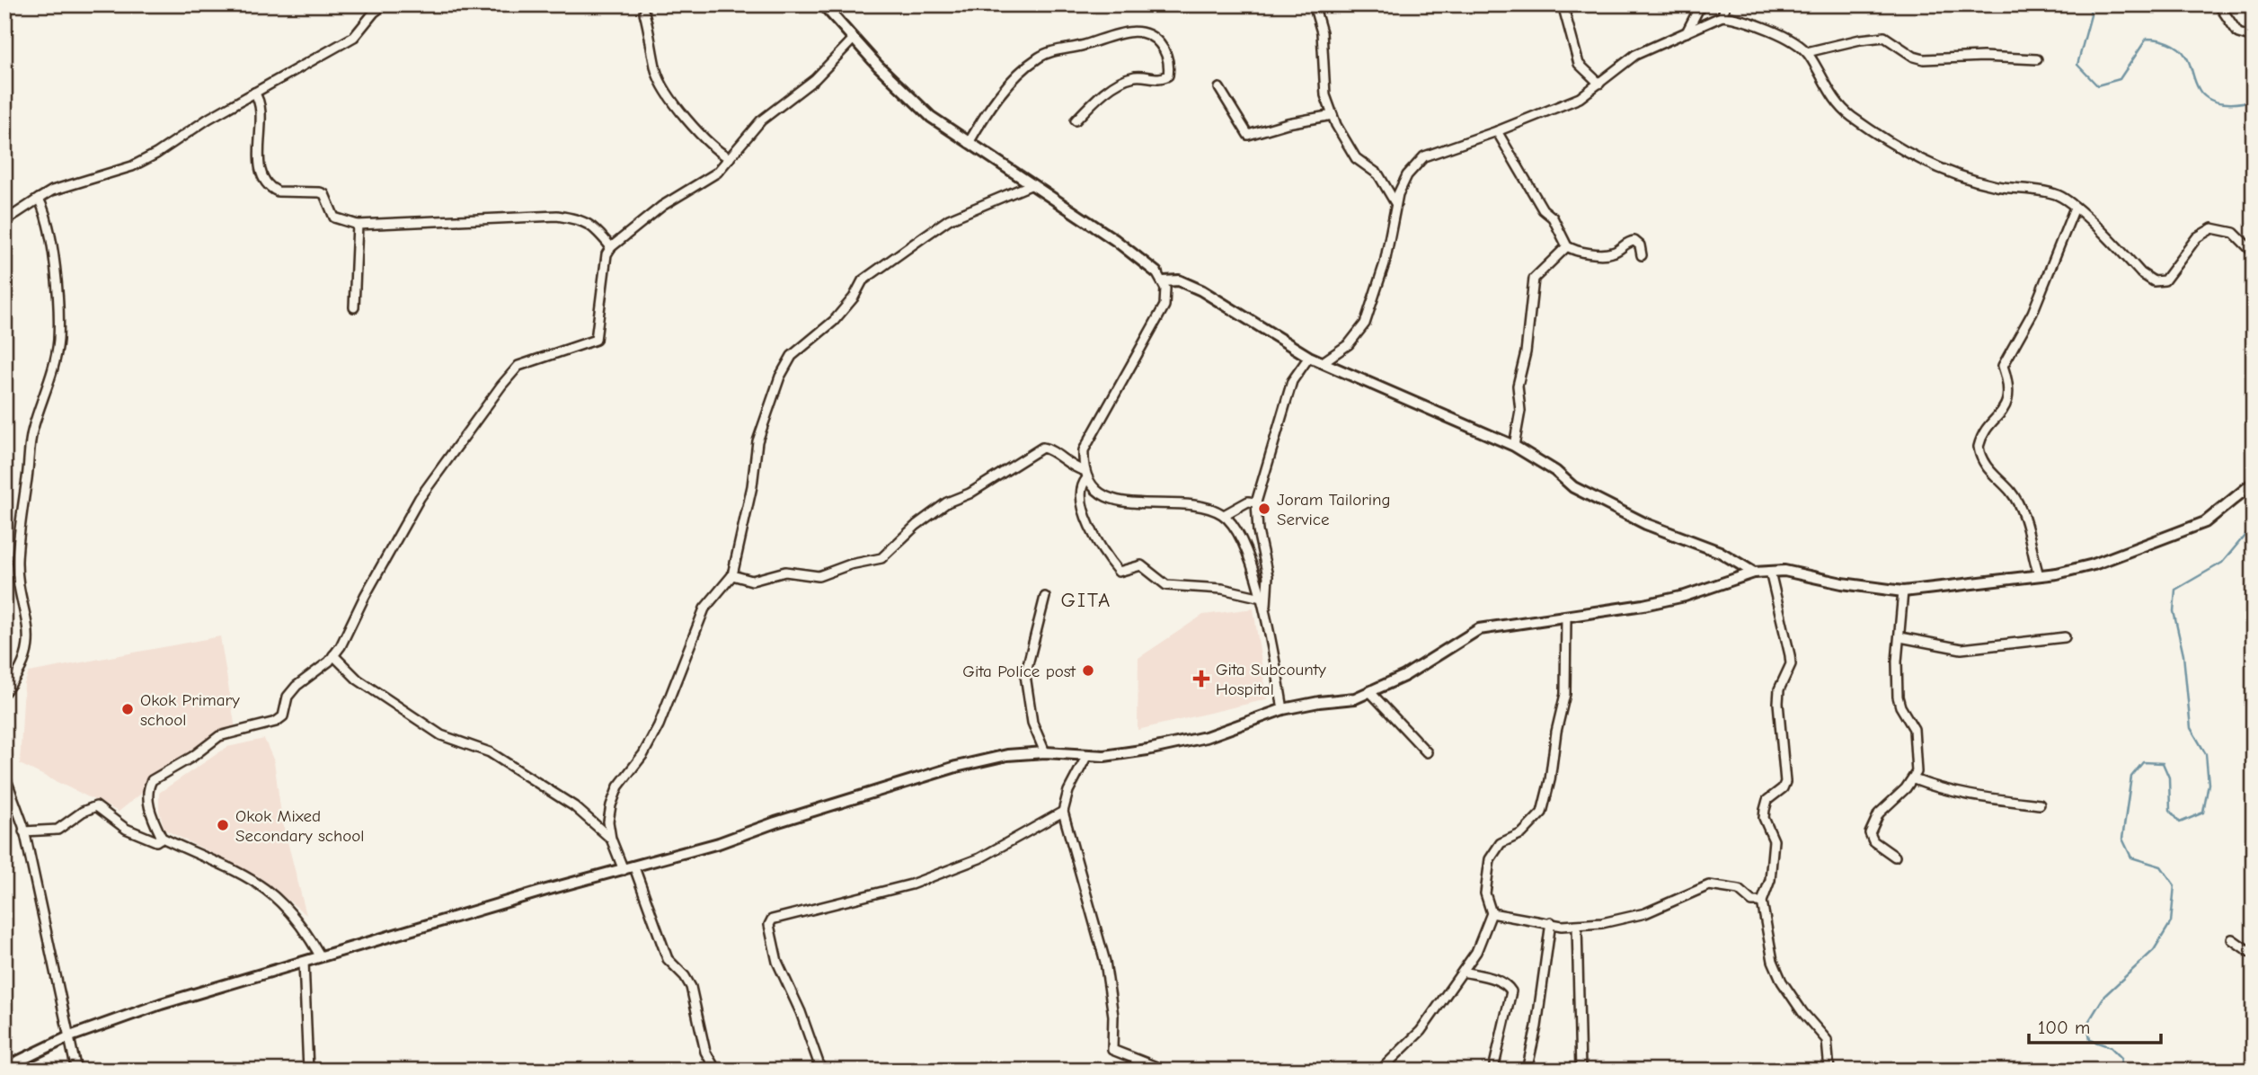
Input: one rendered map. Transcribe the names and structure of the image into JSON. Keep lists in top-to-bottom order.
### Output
{
  "districts": ["GITA"],
  "places": {
    "other": [
      "Joram Tailoring Service",
      "Gita Police post",
      "Okok Primary school",
      "Okok Mixed Secondary school"
    ],
    "health": ["Gita Subcounty Hospital"]
  },
  "scale_bar": "100 m"
}
